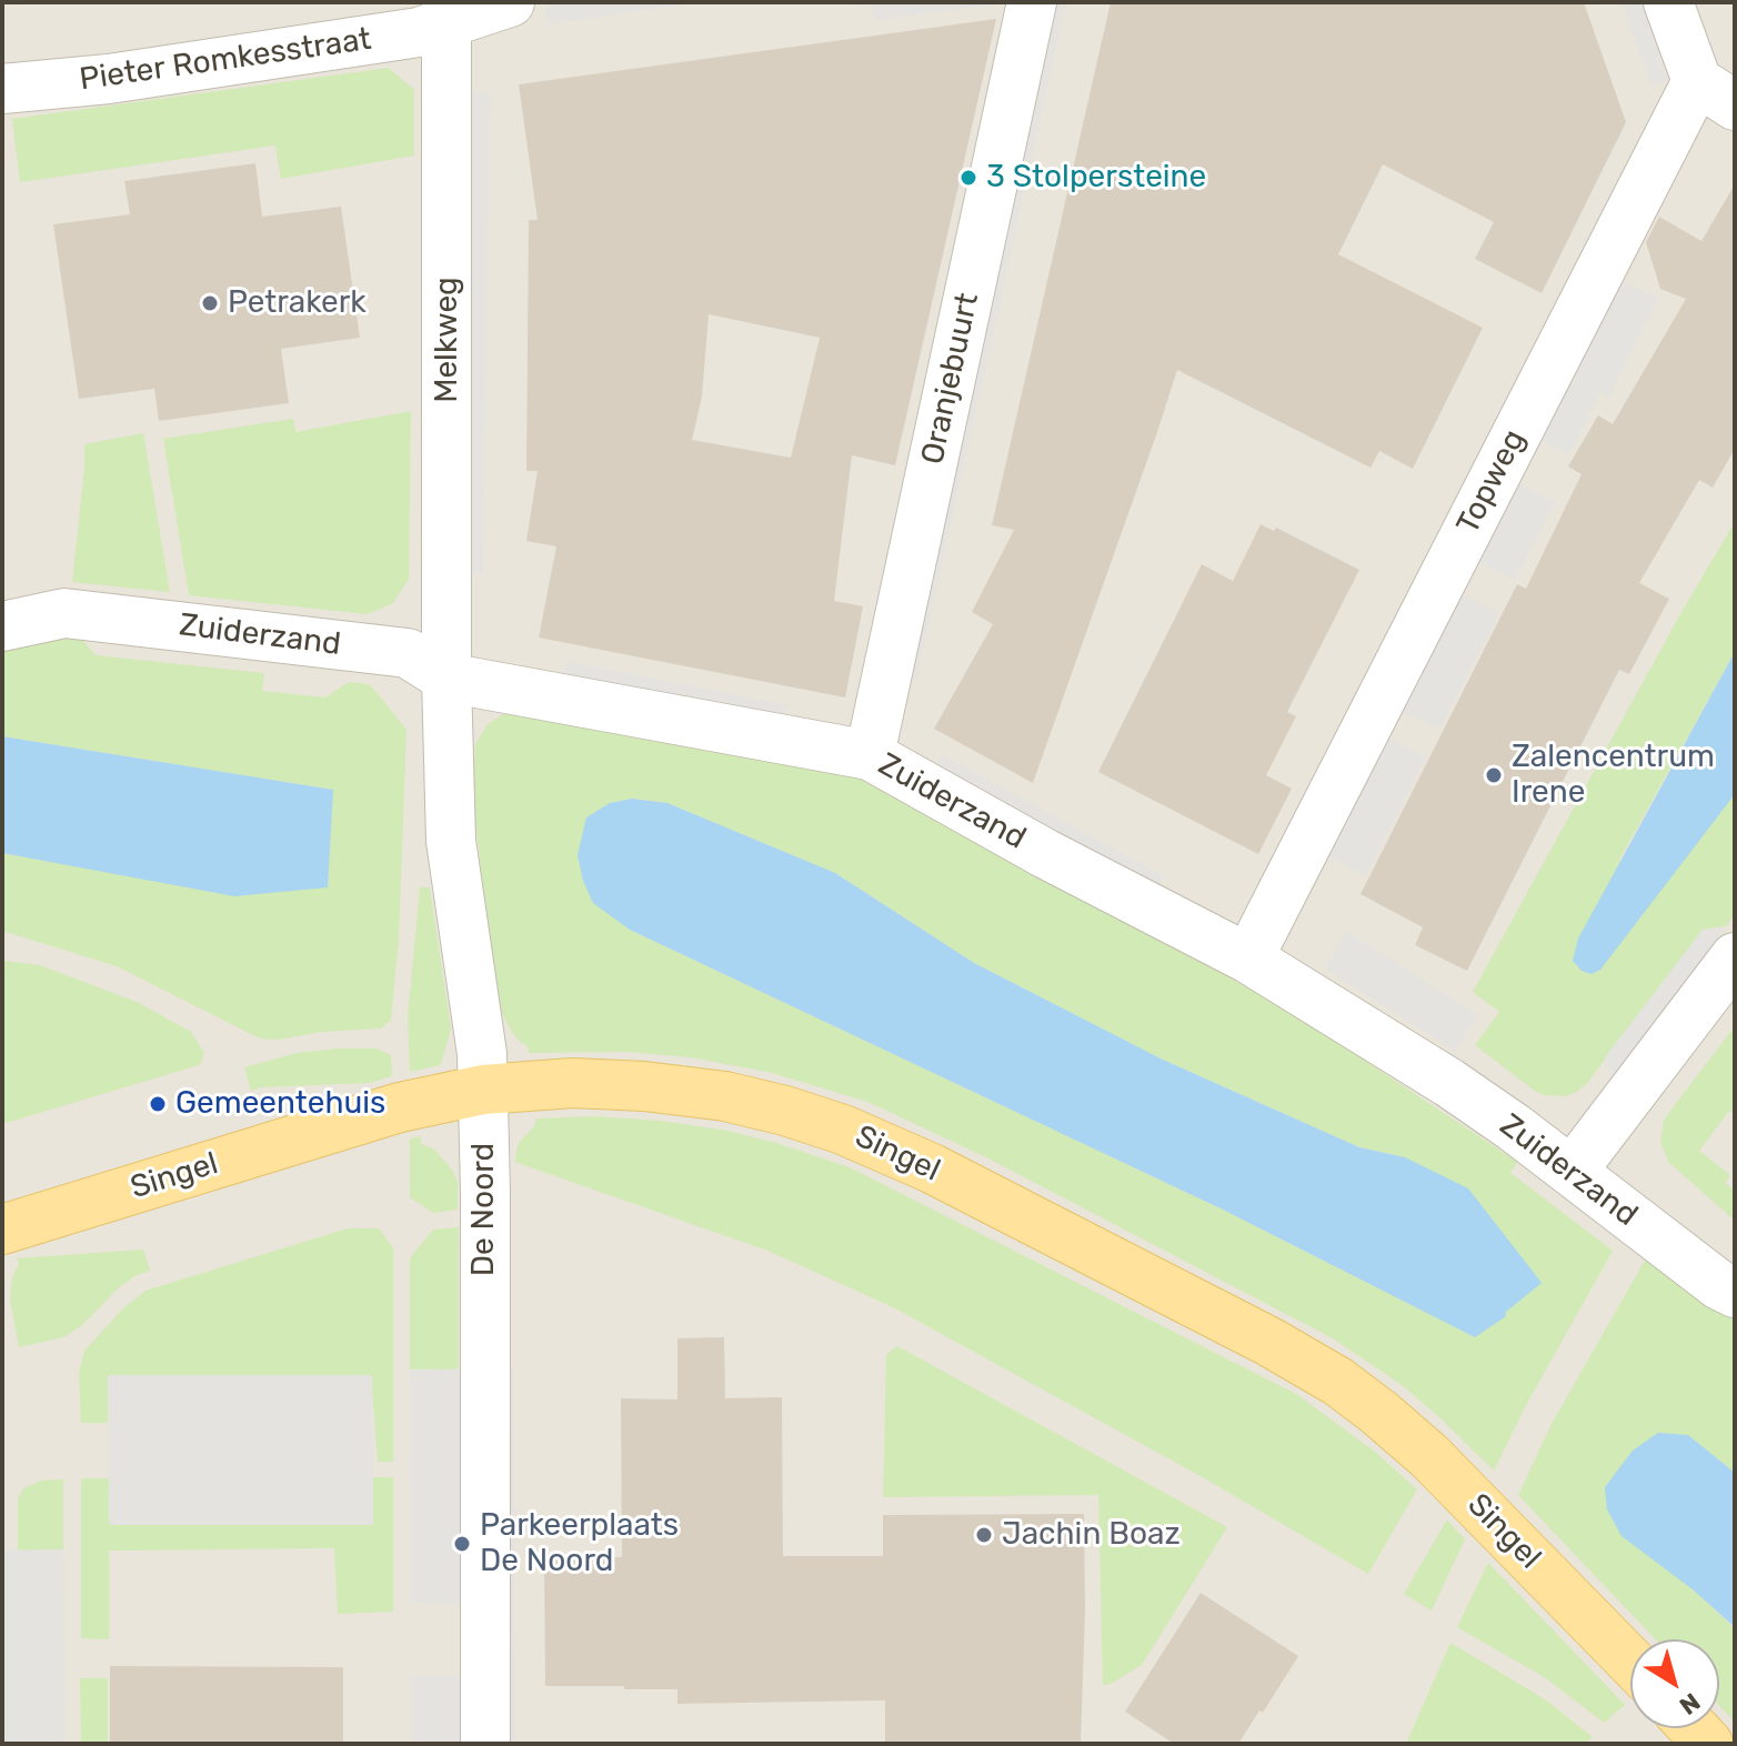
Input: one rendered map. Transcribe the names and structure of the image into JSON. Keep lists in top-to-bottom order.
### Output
{
  "streets": {
    "main road": ["Singel"],
    "street": [
      "Pieter Romkesstraat",
      "Melkweg",
      "Oranjebuurt",
      "Topweg",
      "Zuiderzand",
      "De Noord"
    ]
  },
  "crossings": [
    ["Pieter Romkesstraat", "Melkweg"],
    ["Melkweg", "Zuiderzand"],
    ["Melkweg", "De Noord"],
    ["Oranjebuurt", "Zuiderzand"],
    ["Topweg", "Zuiderzand"],
    ["Zuiderzand", "De Noord"],
    ["Singel", "De Noord"]
  ],
  "places": [
    "3 Stolpersteine",
    "Petrakerk",
    "Zalencentrum Irene",
    "Gemeentehuis",
    "Jachin Boaz",
    "Parkeerplaats De Noord"
  ],
  "north": "bottom right"
}
